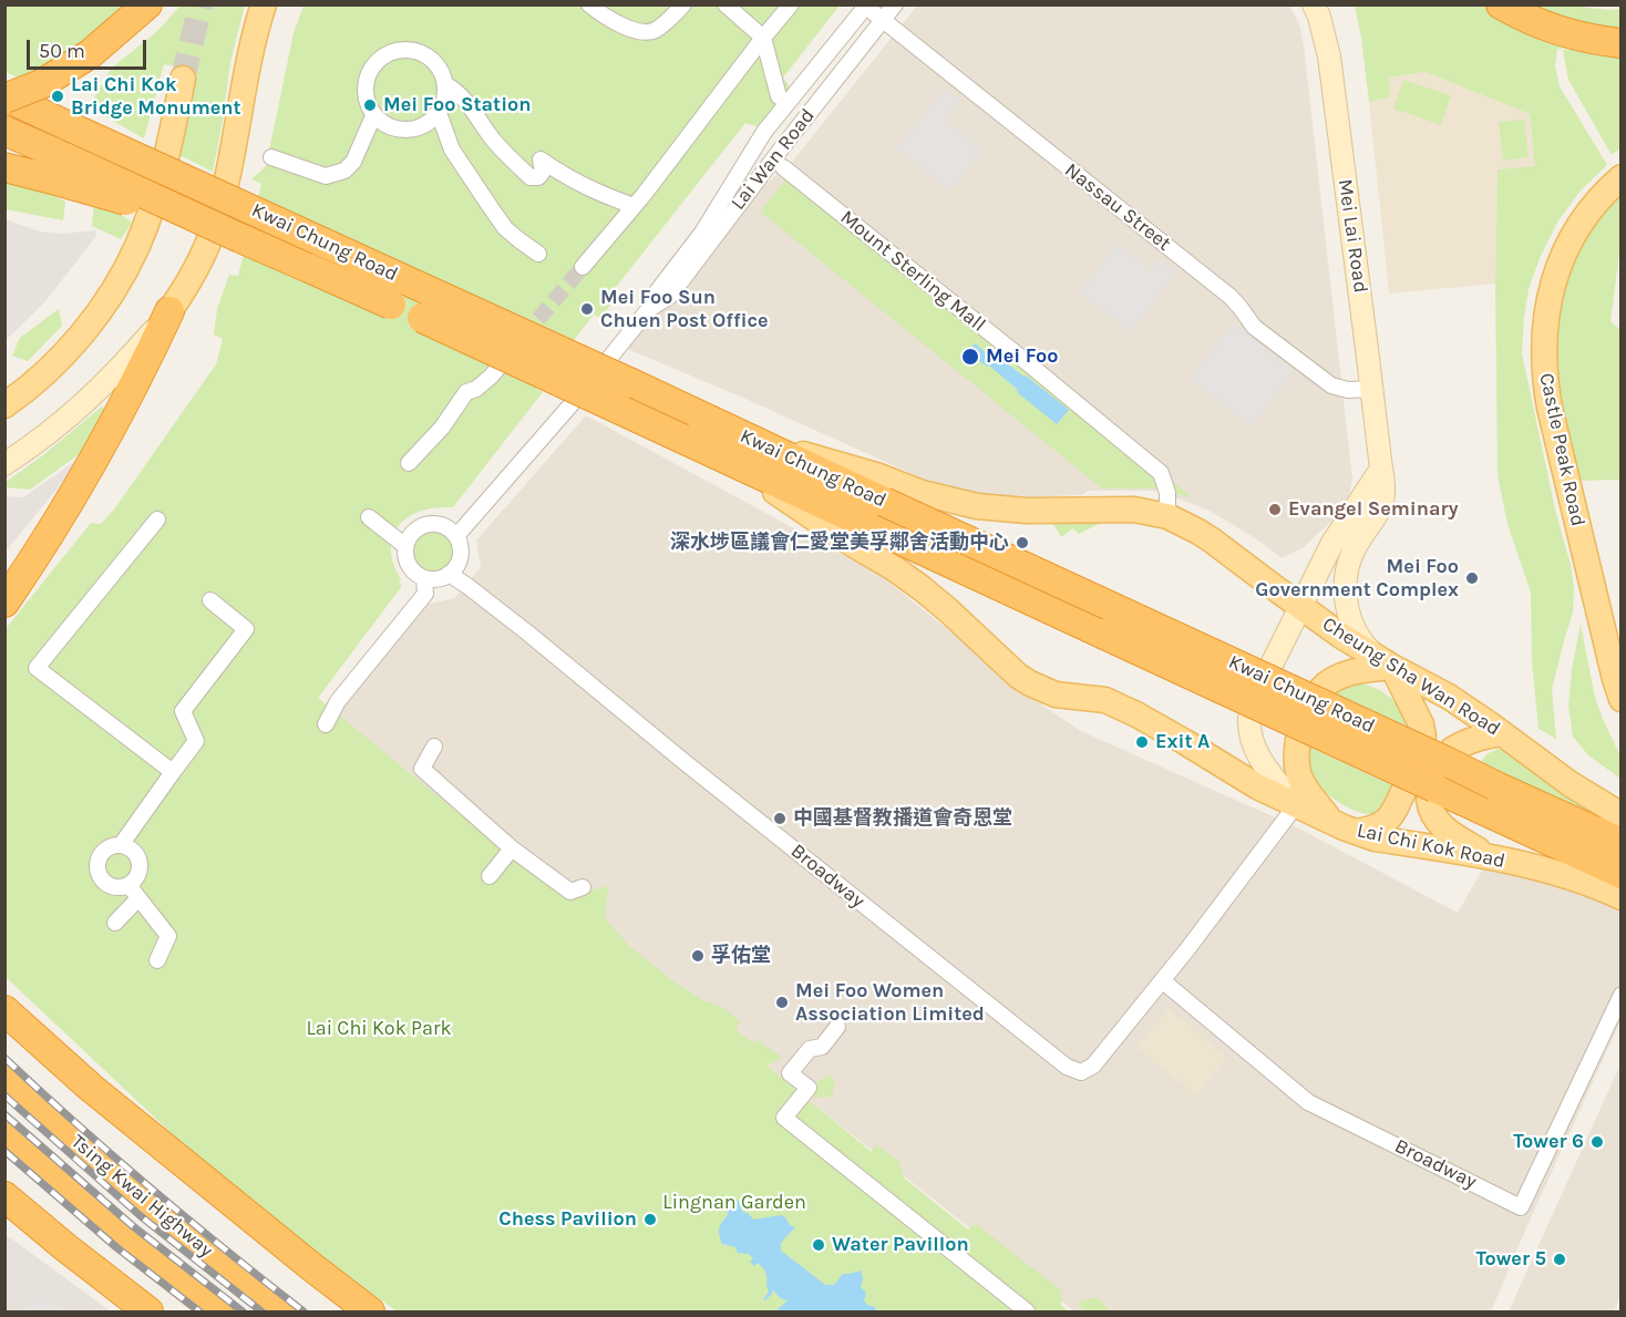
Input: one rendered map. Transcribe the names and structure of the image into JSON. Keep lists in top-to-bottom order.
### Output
{
  "streets": {
    "highway": ["Kwai Chung Road", "Tsing Kwai Highway"],
    "main road": [
      "Mei Lai Road",
      "Castle Peak Road",
      "Cheung Sha Wan Road",
      "Lai Chi Kok Road"
    ],
    "street": [
      "Lai Wan Road",
      "Nassau Street",
      "Mount Sterling Mall",
      "Broadway"
    ]
  },
  "crossings": [
    ["Lai Wan Road", "Nassau Street"],
    ["Lai Wan Road", "Broadway"],
    ["Nassau Street", "Mei Lai Road"],
    ["Mei Lai Road", "Cheung Sha Wan Road"],
    ["Kwai Chung Road", "Cheung Sha Wan Road"],
    ["Kwai Chung Road", "Lai Chi Kok Road"],
    ["Mount Sterling Mall", "Cheung Sha Wan Road"],
    ["Lai Chi Kok Road", "Broadway"]
  ],
  "parks": ["Lai Chi Kok Park", "Lingnan Garden"],
  "places": [
    "Lai Chi Kok Bridge Monument",
    "Mei Foo Station",
    "Mei Foo Sun Chuen Post Office",
    "Mei Foo",
    "Evangel Seminary",
    "深水埗區議會仁愛堂美孚鄰舍活動中心",
    "Mei Foo Government Complex",
    "Exit A",
    "中國基督教播道會奇恩堂",
    "孚佑堂",
    "Mei Foo Women Association Limited",
    "Tower 6",
    "Chess Pavilion",
    "Water Pavillon",
    "Tower 5"
  ],
  "scale_bar": "50 m"
}
